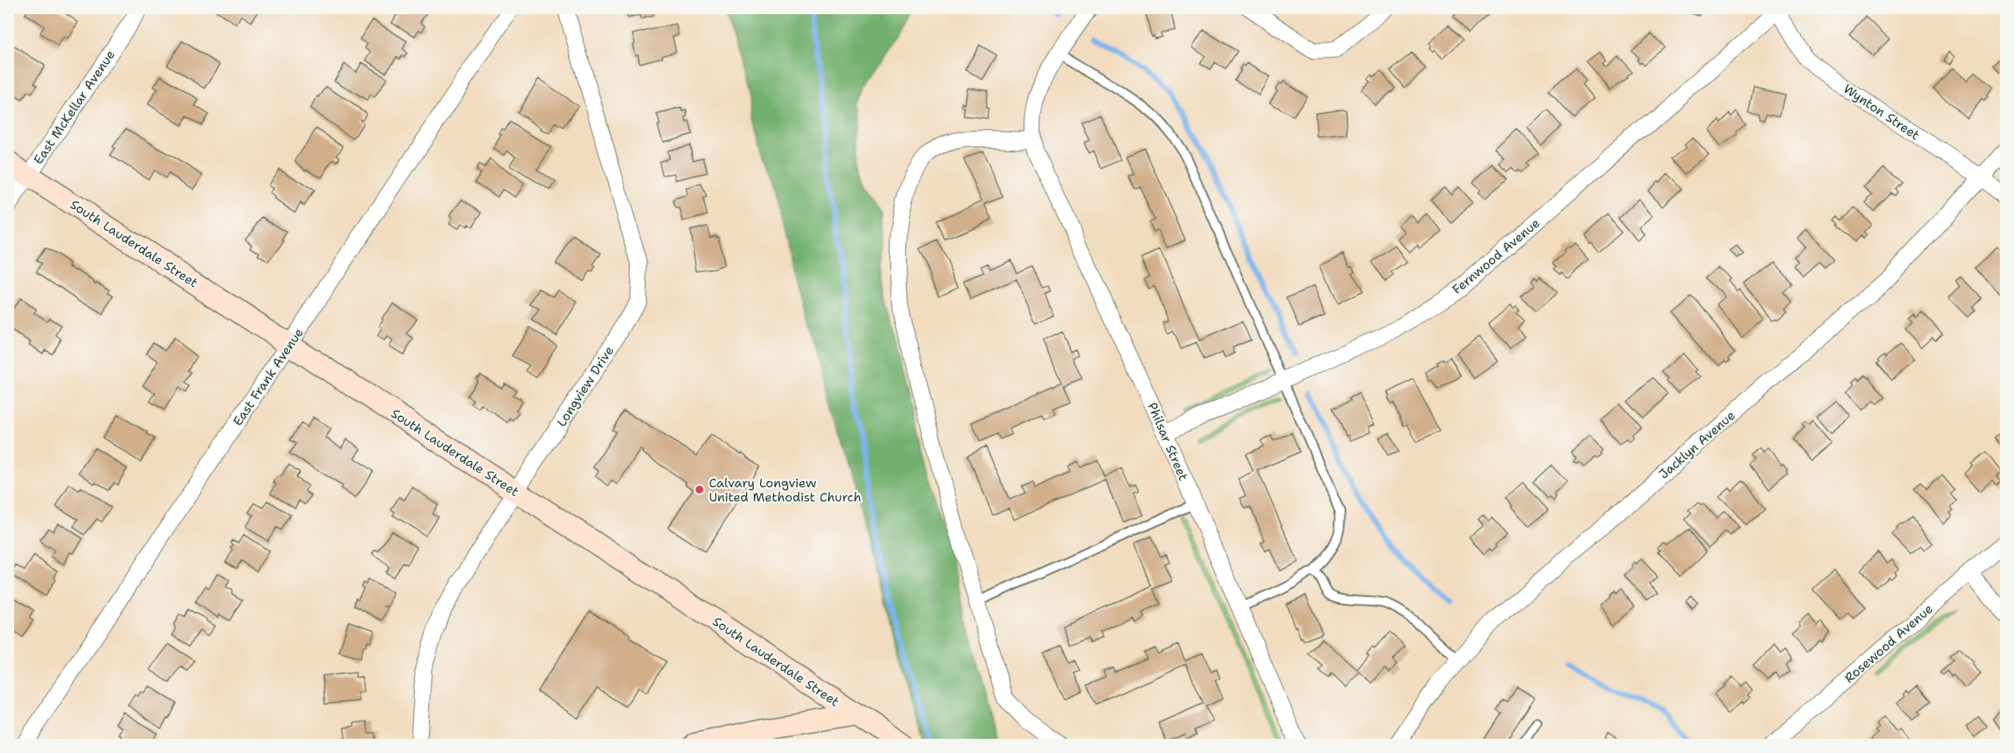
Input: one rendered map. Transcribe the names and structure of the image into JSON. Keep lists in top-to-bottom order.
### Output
{
  "streets": {
    "street": [
      "East McKellar Avenue",
      "Wynton Street",
      "South Lauderdale Street",
      "Fernwood Avenue",
      "East Frank Avenue",
      "Longview Drive",
      "Philsar Street",
      "Jacklyn Avenue",
      "Rosewood Avenue"
    ]
  },
  "crossings": [
    ["East McKellar Avenue", "South Lauderdale Street"],
    ["Wynton Street", "Fernwood Avenue"],
    ["Wynton Street", "Jacklyn Avenue"],
    ["South Lauderdale Street", "East Frank Avenue"],
    ["South Lauderdale Street", "Longview Drive"],
    ["Fernwood Avenue", "Philsar Street"]
  ],
  "places": ["Calvary Longview United Methodist Church"]
}
